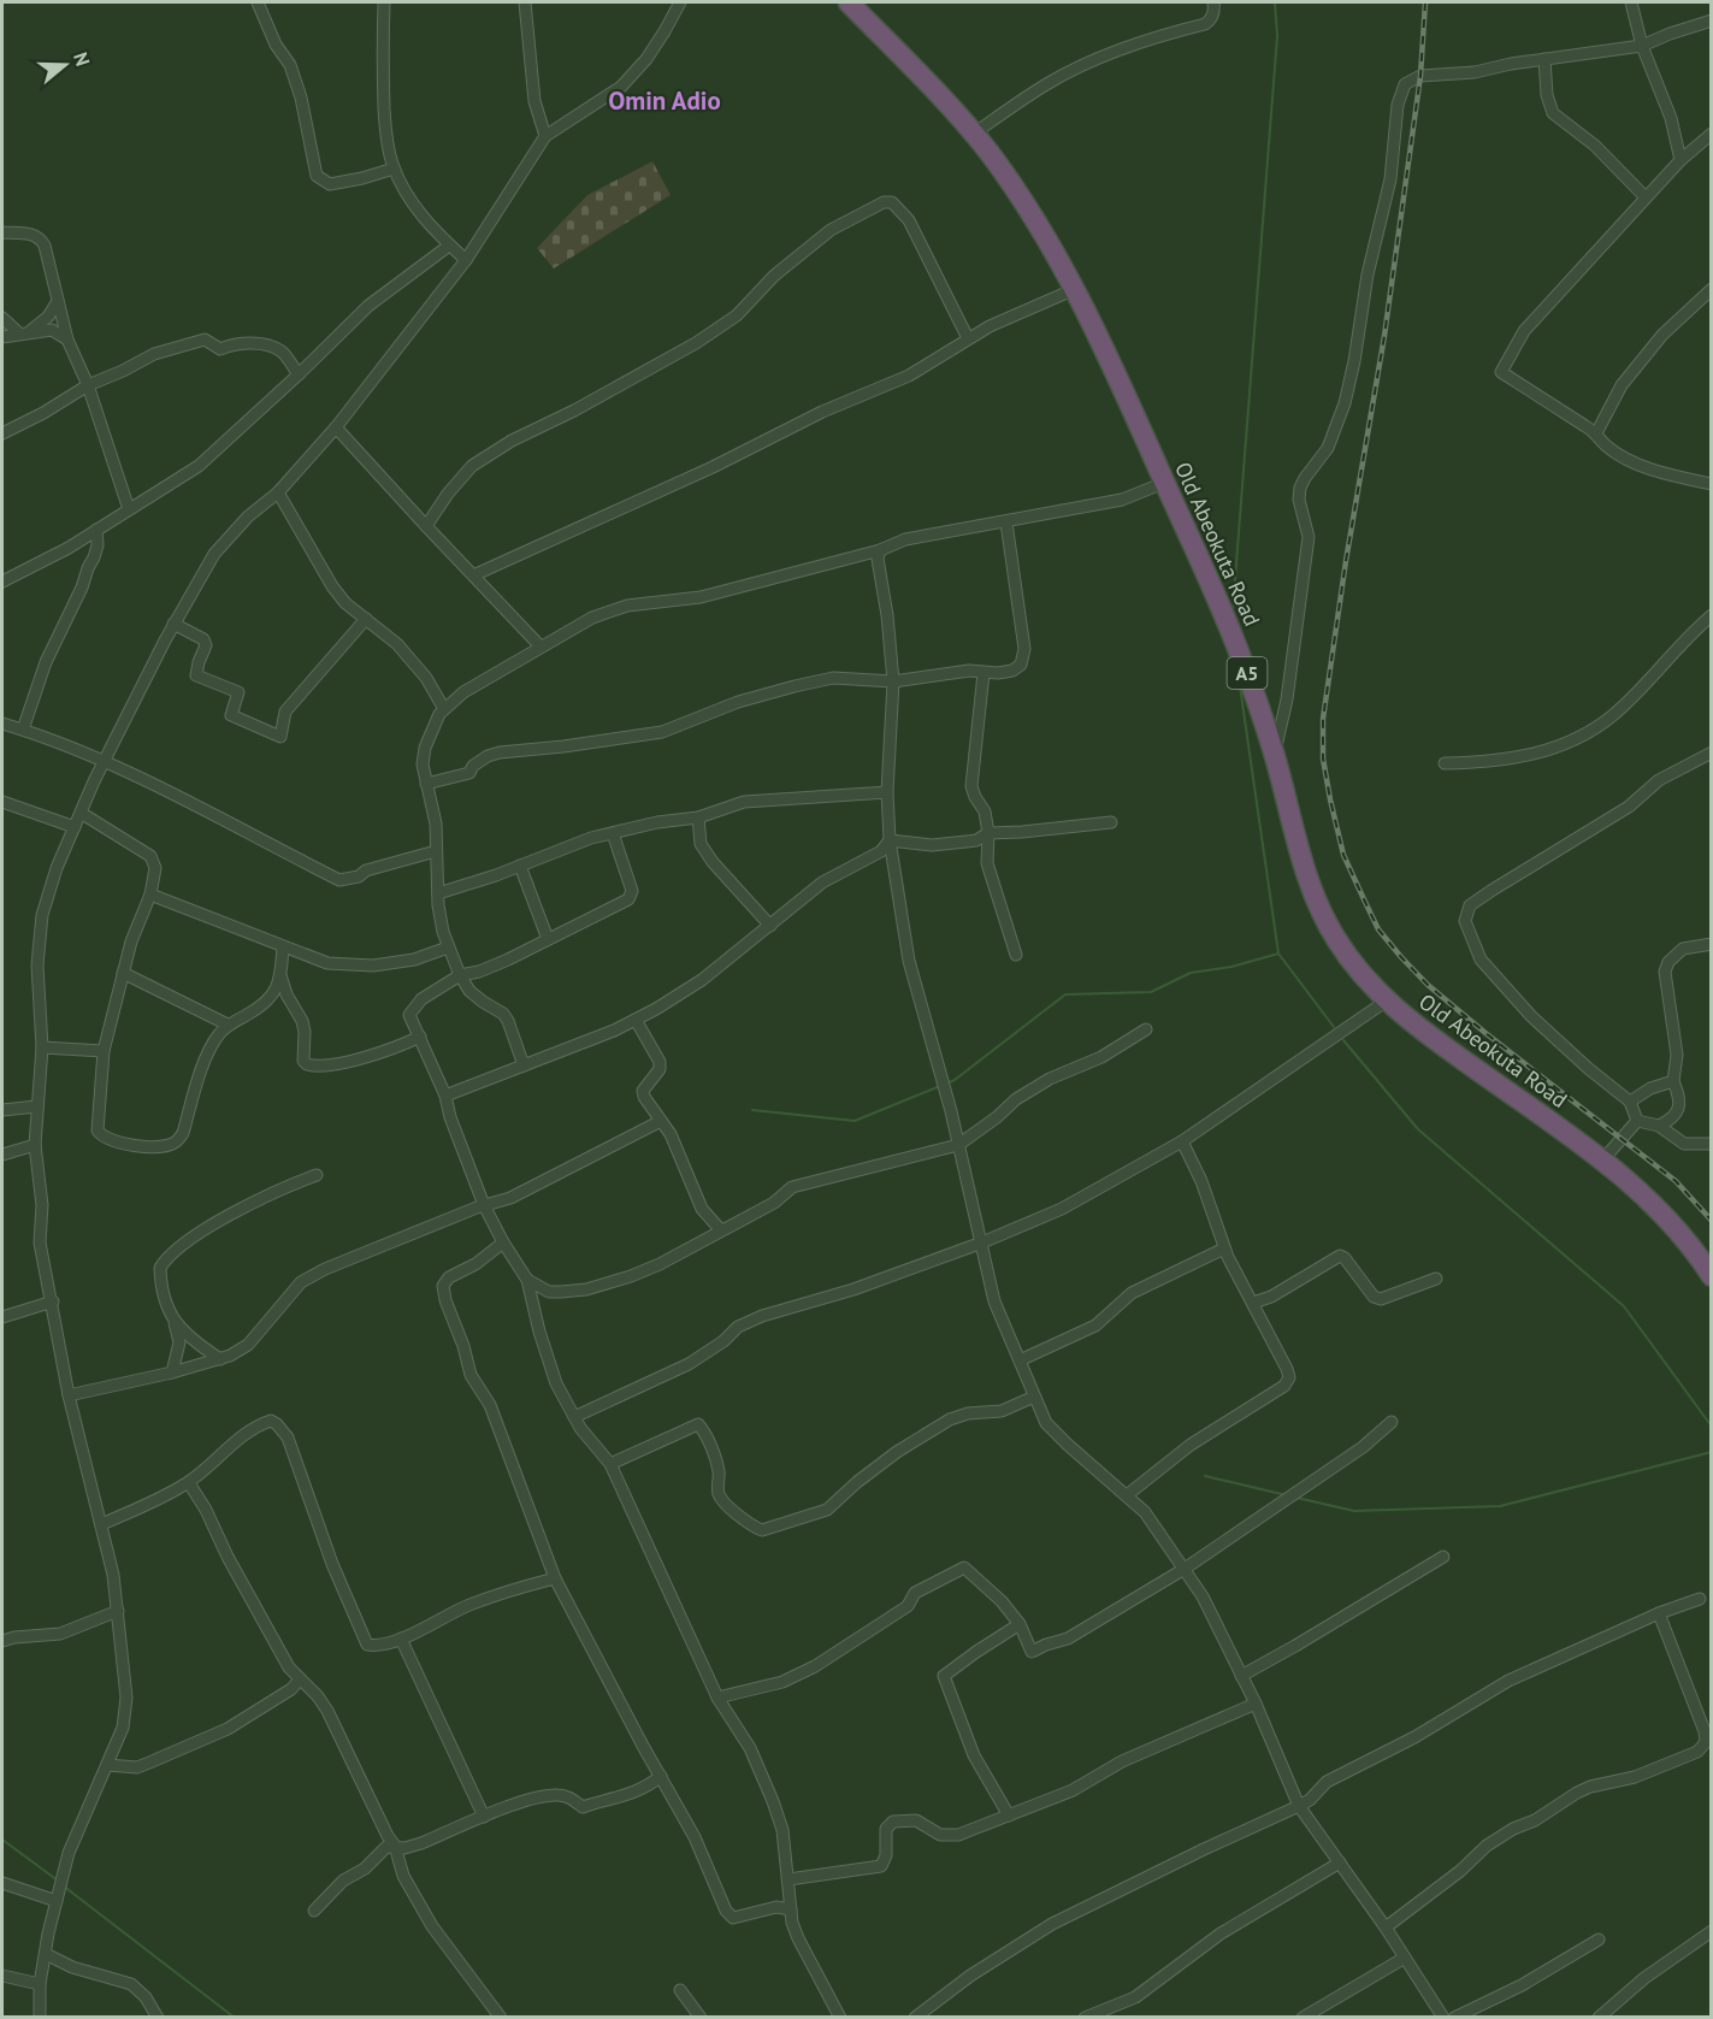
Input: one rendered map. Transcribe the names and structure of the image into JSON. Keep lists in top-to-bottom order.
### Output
{
  "streets": {
    "highway": ["Old Abeokuta Road", "A5"]
  },
  "districts": ["Omin Adio"],
  "north": "right"
}
